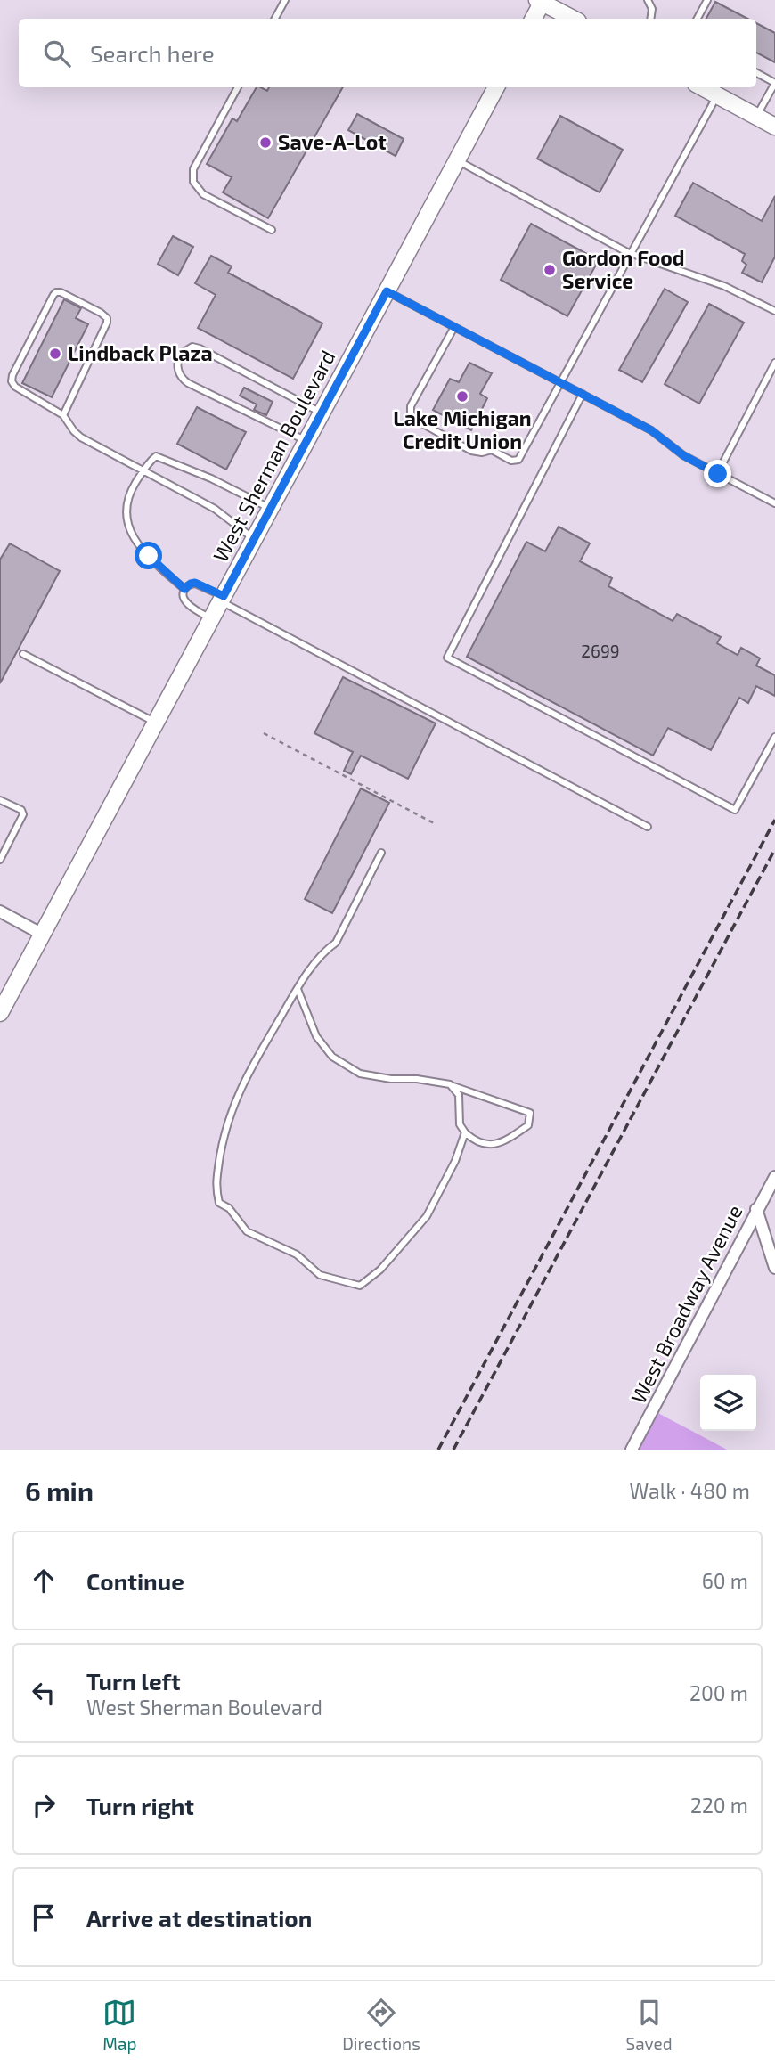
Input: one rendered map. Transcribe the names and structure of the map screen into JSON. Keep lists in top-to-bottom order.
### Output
{
  "streets": {
    "main road": ["West Sherman Boulevard"],
    "street": ["West Broadway Avenue"]
  },
  "places": [
    "Save-A-Lot",
    "Gordon Food Service",
    "Lindback Plaza",
    "Lake Michigan Credit Union"
  ],
  "house_numbers": ["2699"],
  "page": {
    "search": "Search here",
    "heading": ["6 min", "Walk · 480 m"],
    "list": [
      ["Continue", "60 m"],
      ["Turn left", "West Sherman Boulevard", "200 m"],
      ["Turn right", "220 m"],
      "Arrive at destination"
    ],
    "nav": ["Map", "Directions", "Saved"]
  }
}
